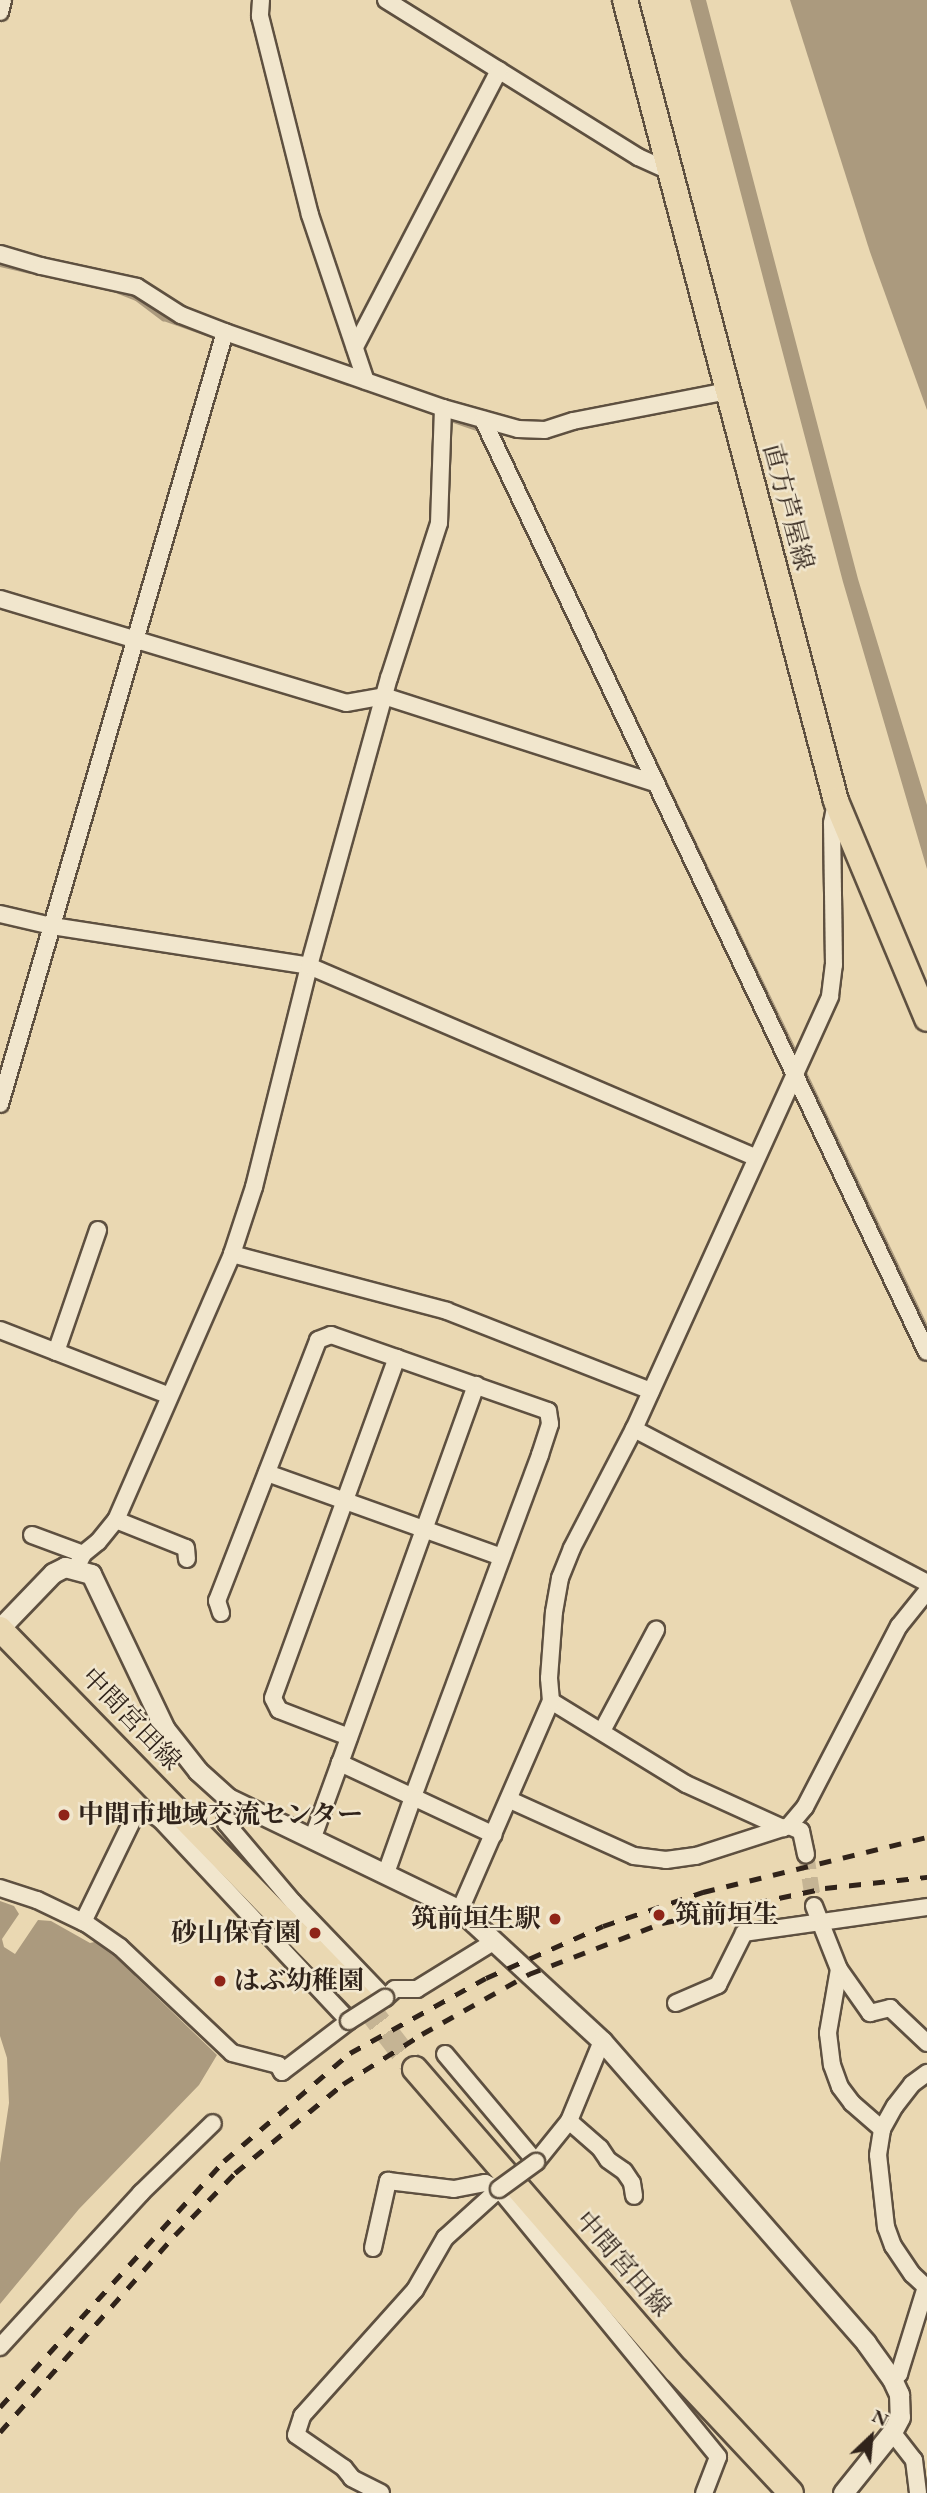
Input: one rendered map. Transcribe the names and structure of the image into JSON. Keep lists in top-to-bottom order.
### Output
{
  "streets": {
    "main road": ["直方芦屋線", "中間宮田線"]
  },
  "places": [
    "中間市地域交流センター",
    "筑前垣生",
    "筑前垣生駅",
    "砂山保育園",
    "はぶ幼稚園"
  ],
  "north": "top right"
}
